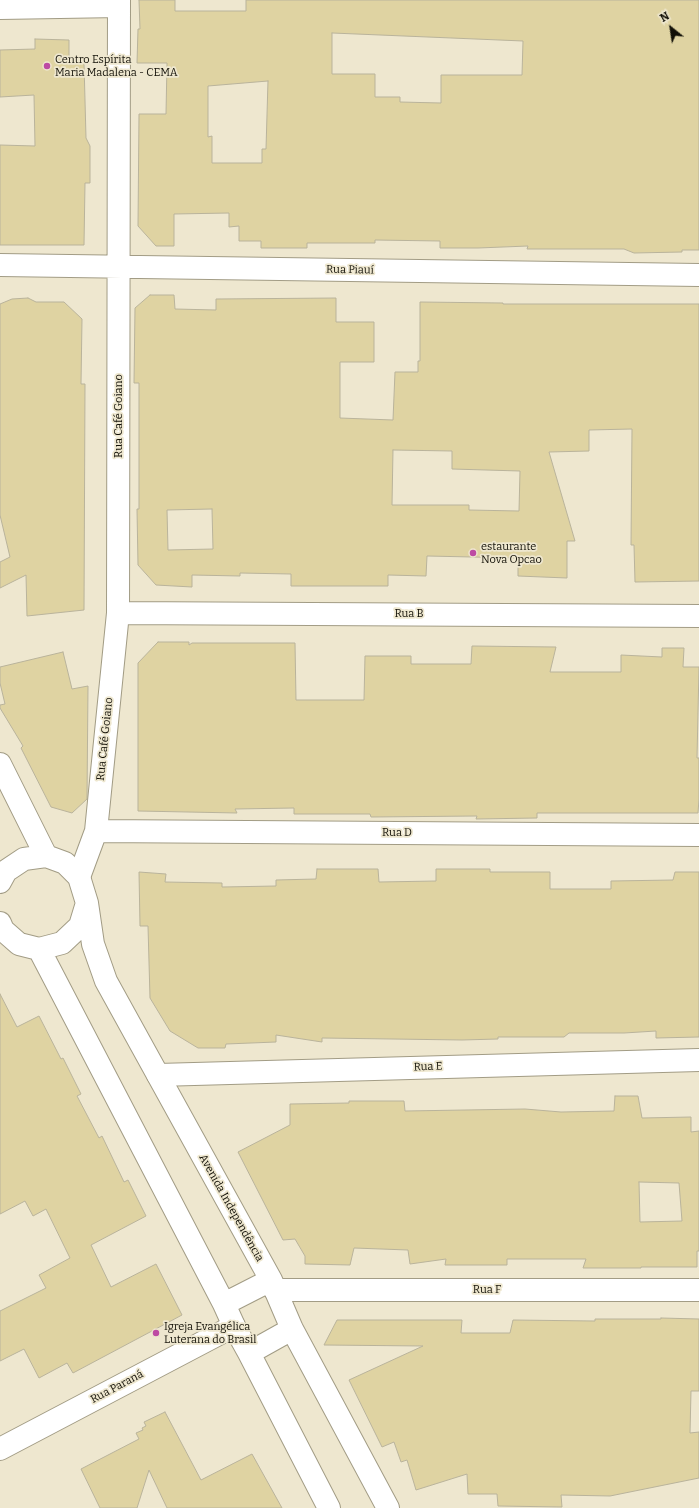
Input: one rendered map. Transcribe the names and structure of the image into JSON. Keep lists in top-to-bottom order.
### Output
{
  "streets": {
    "street": [
      "Rua Piauí",
      "Rua Café Goiano",
      "Rua B",
      "Rua D",
      "Rua E",
      "Avenida Independência",
      "Rua F",
      "Rua Paraná"
    ]
  },
  "crossings": [
    ["Rua Piauí", "Rua Café Goiano"],
    ["Rua Café Goiano", "Rua B"],
    ["Rua Café Goiano", "Rua D"],
    ["Rua Café Goiano", "Avenida Independência"],
    ["Rua E", "Avenida Independência"],
    ["Avenida Independência", "Rua F"]
  ],
  "places": ["Centro Espírita Maria Madalena - CEMA", "estaurante Nova Opcao", "Igreja Evangélica Luterana do Brasil"],
  "north": "top left"
}
